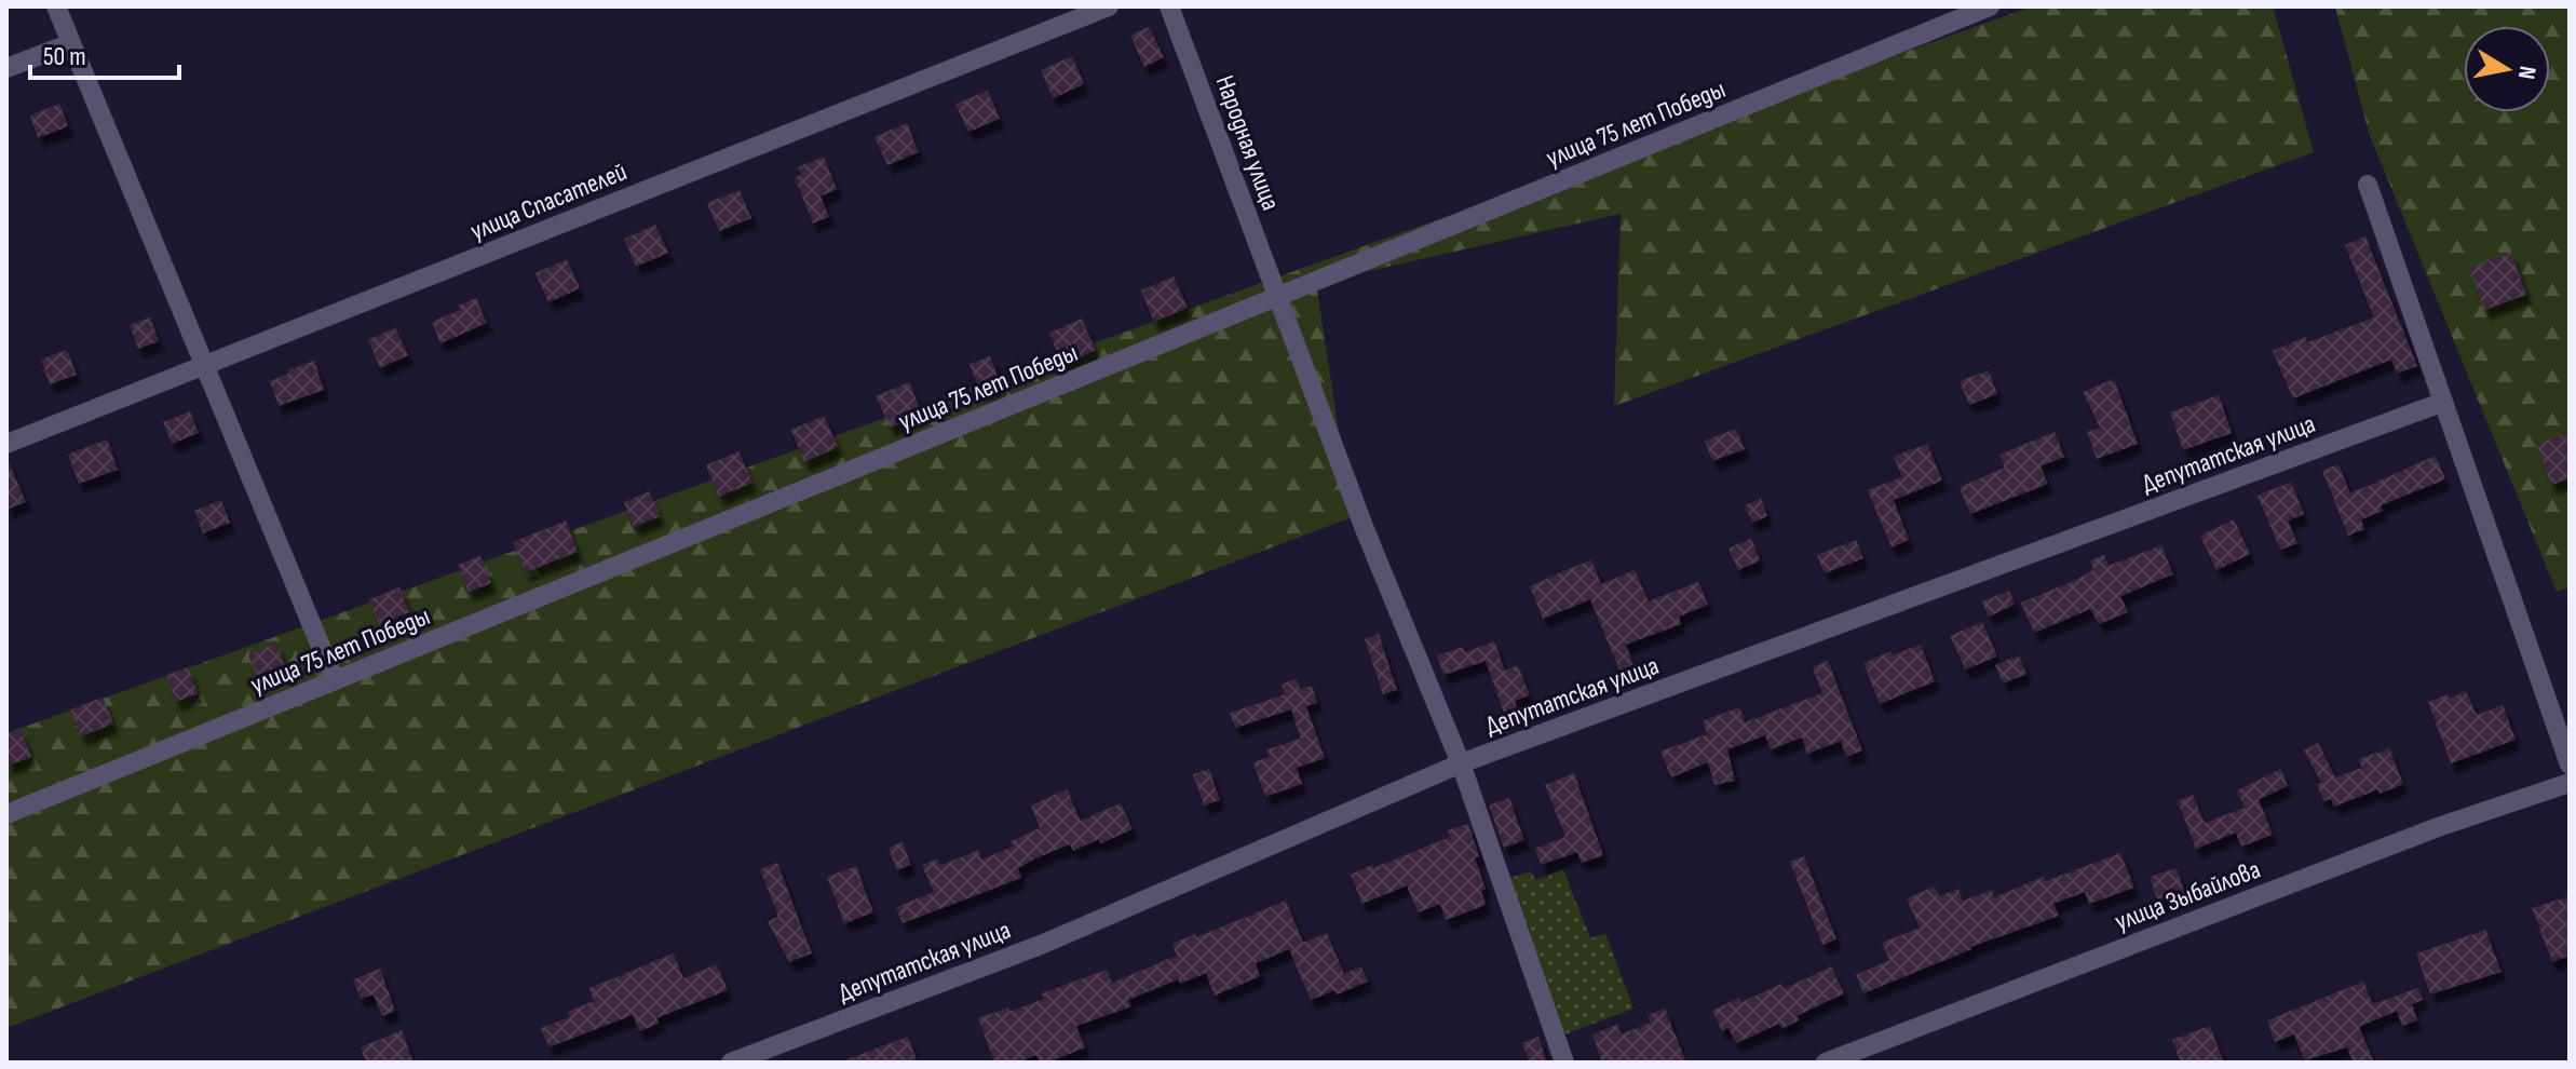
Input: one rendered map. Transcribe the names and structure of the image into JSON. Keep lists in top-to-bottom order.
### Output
{
  "streets": {
    "street": [
      "улица 75 лет Победы",
      "Народная улица",
      "улица Спасателей",
      "Депутатская улица",
      "улица Зыбайлова"
    ]
  },
  "crossings": [
    ["улица 75 лет Победы", "Народная улица"],
    ["Народная улица", "Депутатская улица"]
  ],
  "scale_bar": "50 m",
  "north": "right"
}
